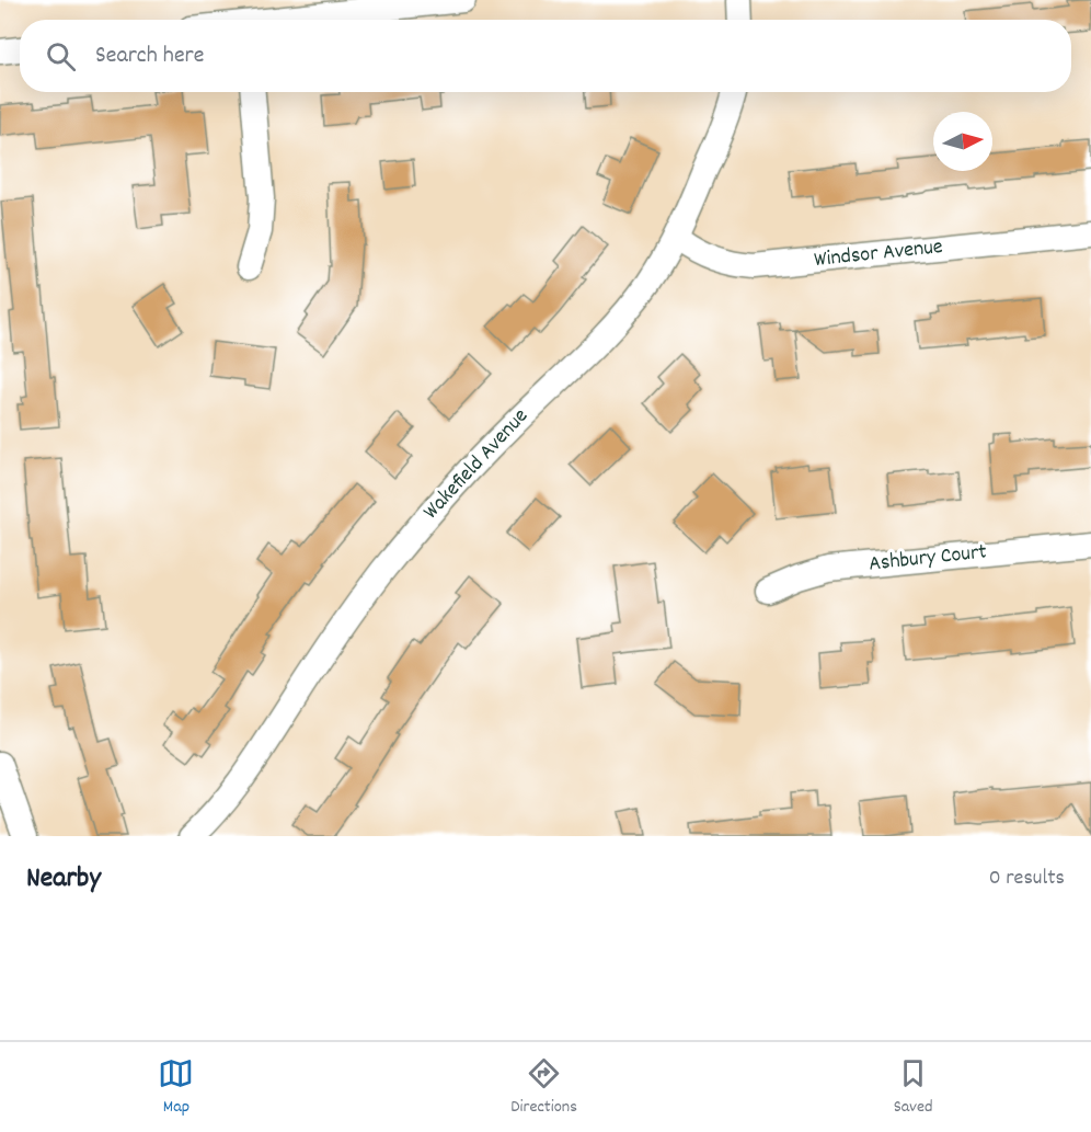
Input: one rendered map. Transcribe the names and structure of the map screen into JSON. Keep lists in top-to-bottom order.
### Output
{
  "streets": {
    "street": ["Windsor Avenue", "Wakefield Avenue", "Ashbury Court"]
  },
  "crossings": [
    ["Windsor Avenue", "Wakefield Avenue"]
  ],
  "north": "right",
  "page": {
    "search": "Search here",
    "heading": ["Nearby", "0 results"],
    "nav": ["Map", "Directions", "Saved"]
  }
}
